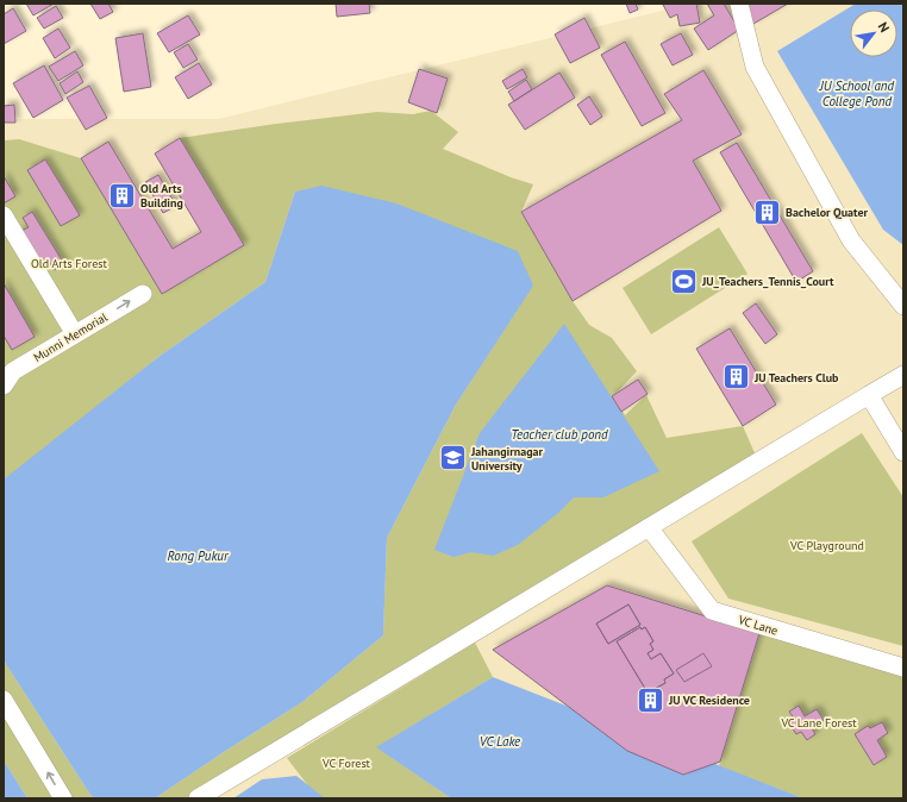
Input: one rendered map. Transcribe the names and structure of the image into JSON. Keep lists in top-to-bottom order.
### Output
{
  "streets": {
    "street": ["Munni Memorial", "VC Lane"]
  },
  "one_way": ["Munni Memorial"],
  "water": [
    "JU School and College Pond",
    "Teacher club pond",
    "Rong Pukur",
    "VC Lake"
  ],
  "parks": [
    "Old Arts Forest",
    "VC Playground",
    "VC Lane Forest",
    "VC Forest"
  ],
  "places": {
    "building": [
      "Old Arts Building",
      "Bachelor Quater",
      "JU Teachers Club",
      "JU VC Residence"
    ],
    "sports": ["JU_Teachers_Tennis_Court"],
    "school or university": ["Jahangirnagar University"]
  },
  "north": "top right"
}
